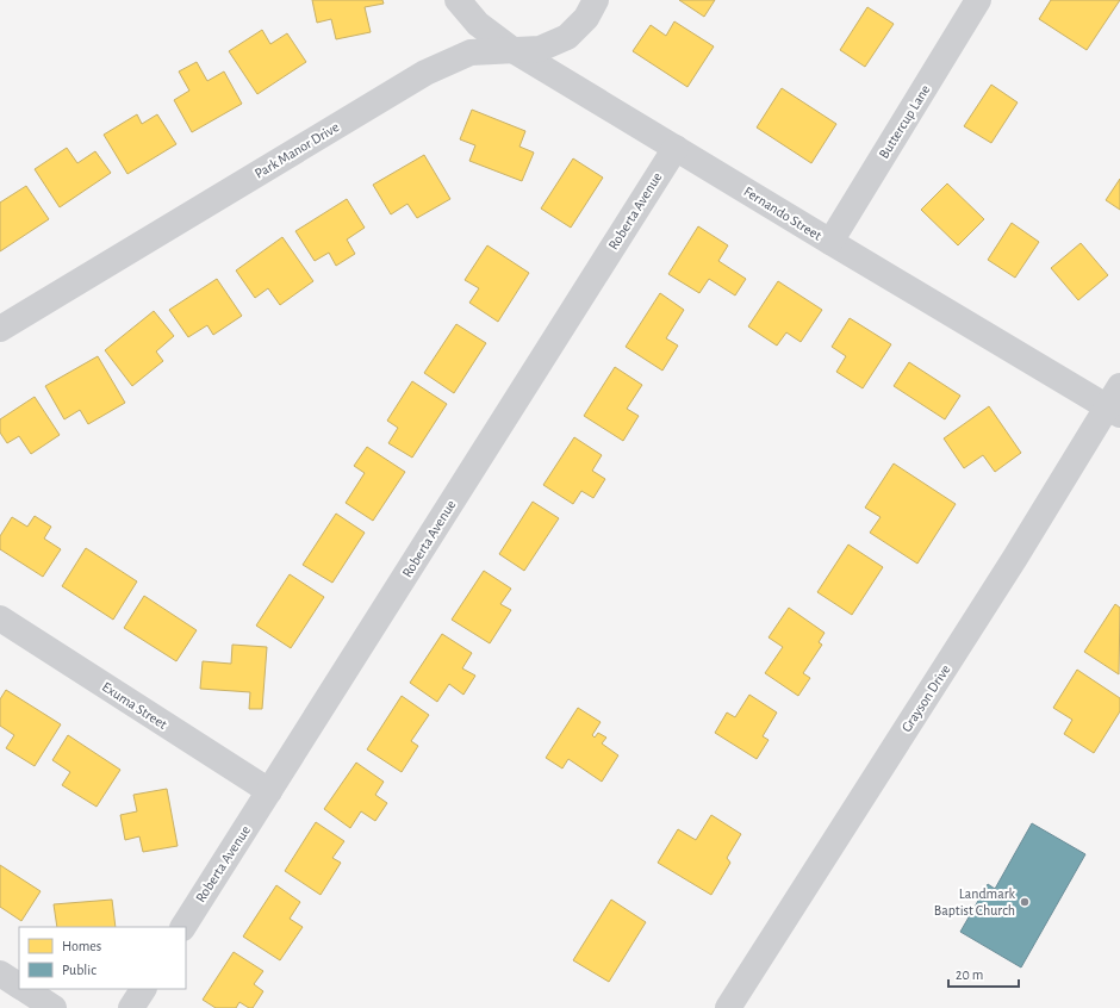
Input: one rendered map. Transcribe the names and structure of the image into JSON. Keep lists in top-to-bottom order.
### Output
{
  "streets": {
    "street": [
      "Buttercup Lane",
      "Park Manor Drive",
      "Roberta Avenue",
      "Fernando Street",
      "Grayson Drive",
      "Exuma Street"
    ]
  },
  "crossings": [
    ["Buttercup Lane", "Fernando Street"],
    ["Park Manor Drive", "Fernando Street"],
    ["Roberta Avenue", "Fernando Street"],
    ["Roberta Avenue", "Exuma Street"],
    ["Fernando Street", "Grayson Drive"]
  ],
  "places": ["Landmark Baptist Church"],
  "legend": ["Homes", "Public"],
  "scale_bar": "20 m"
}
